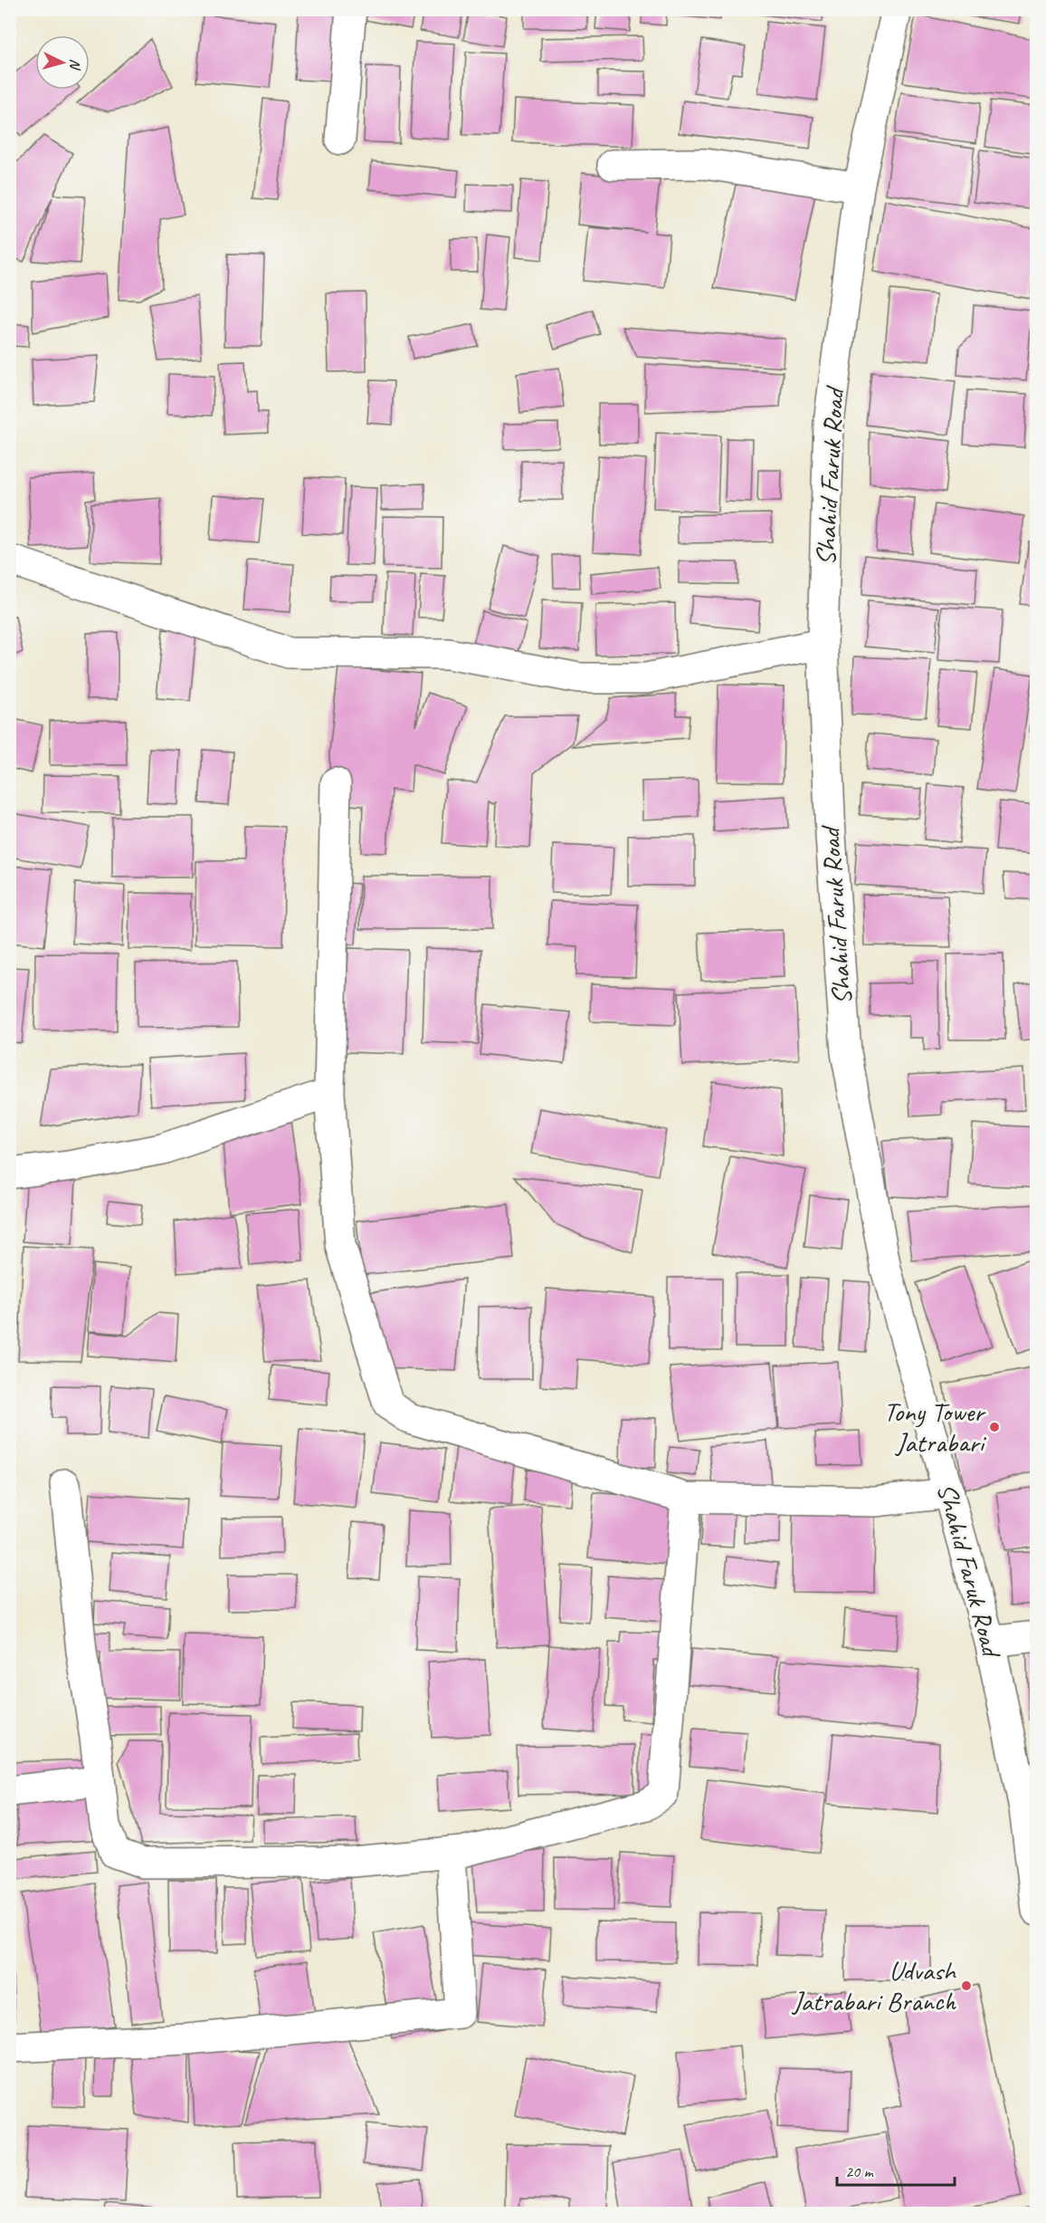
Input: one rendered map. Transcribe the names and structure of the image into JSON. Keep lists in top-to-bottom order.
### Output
{
  "streets": {
    "street": ["Shahid Faruk Road"]
  },
  "places": ["Tony Tower Jatrabari", "Udvash Jatrabari Branch"],
  "scale_bar": "20 m",
  "north": "right"
}
